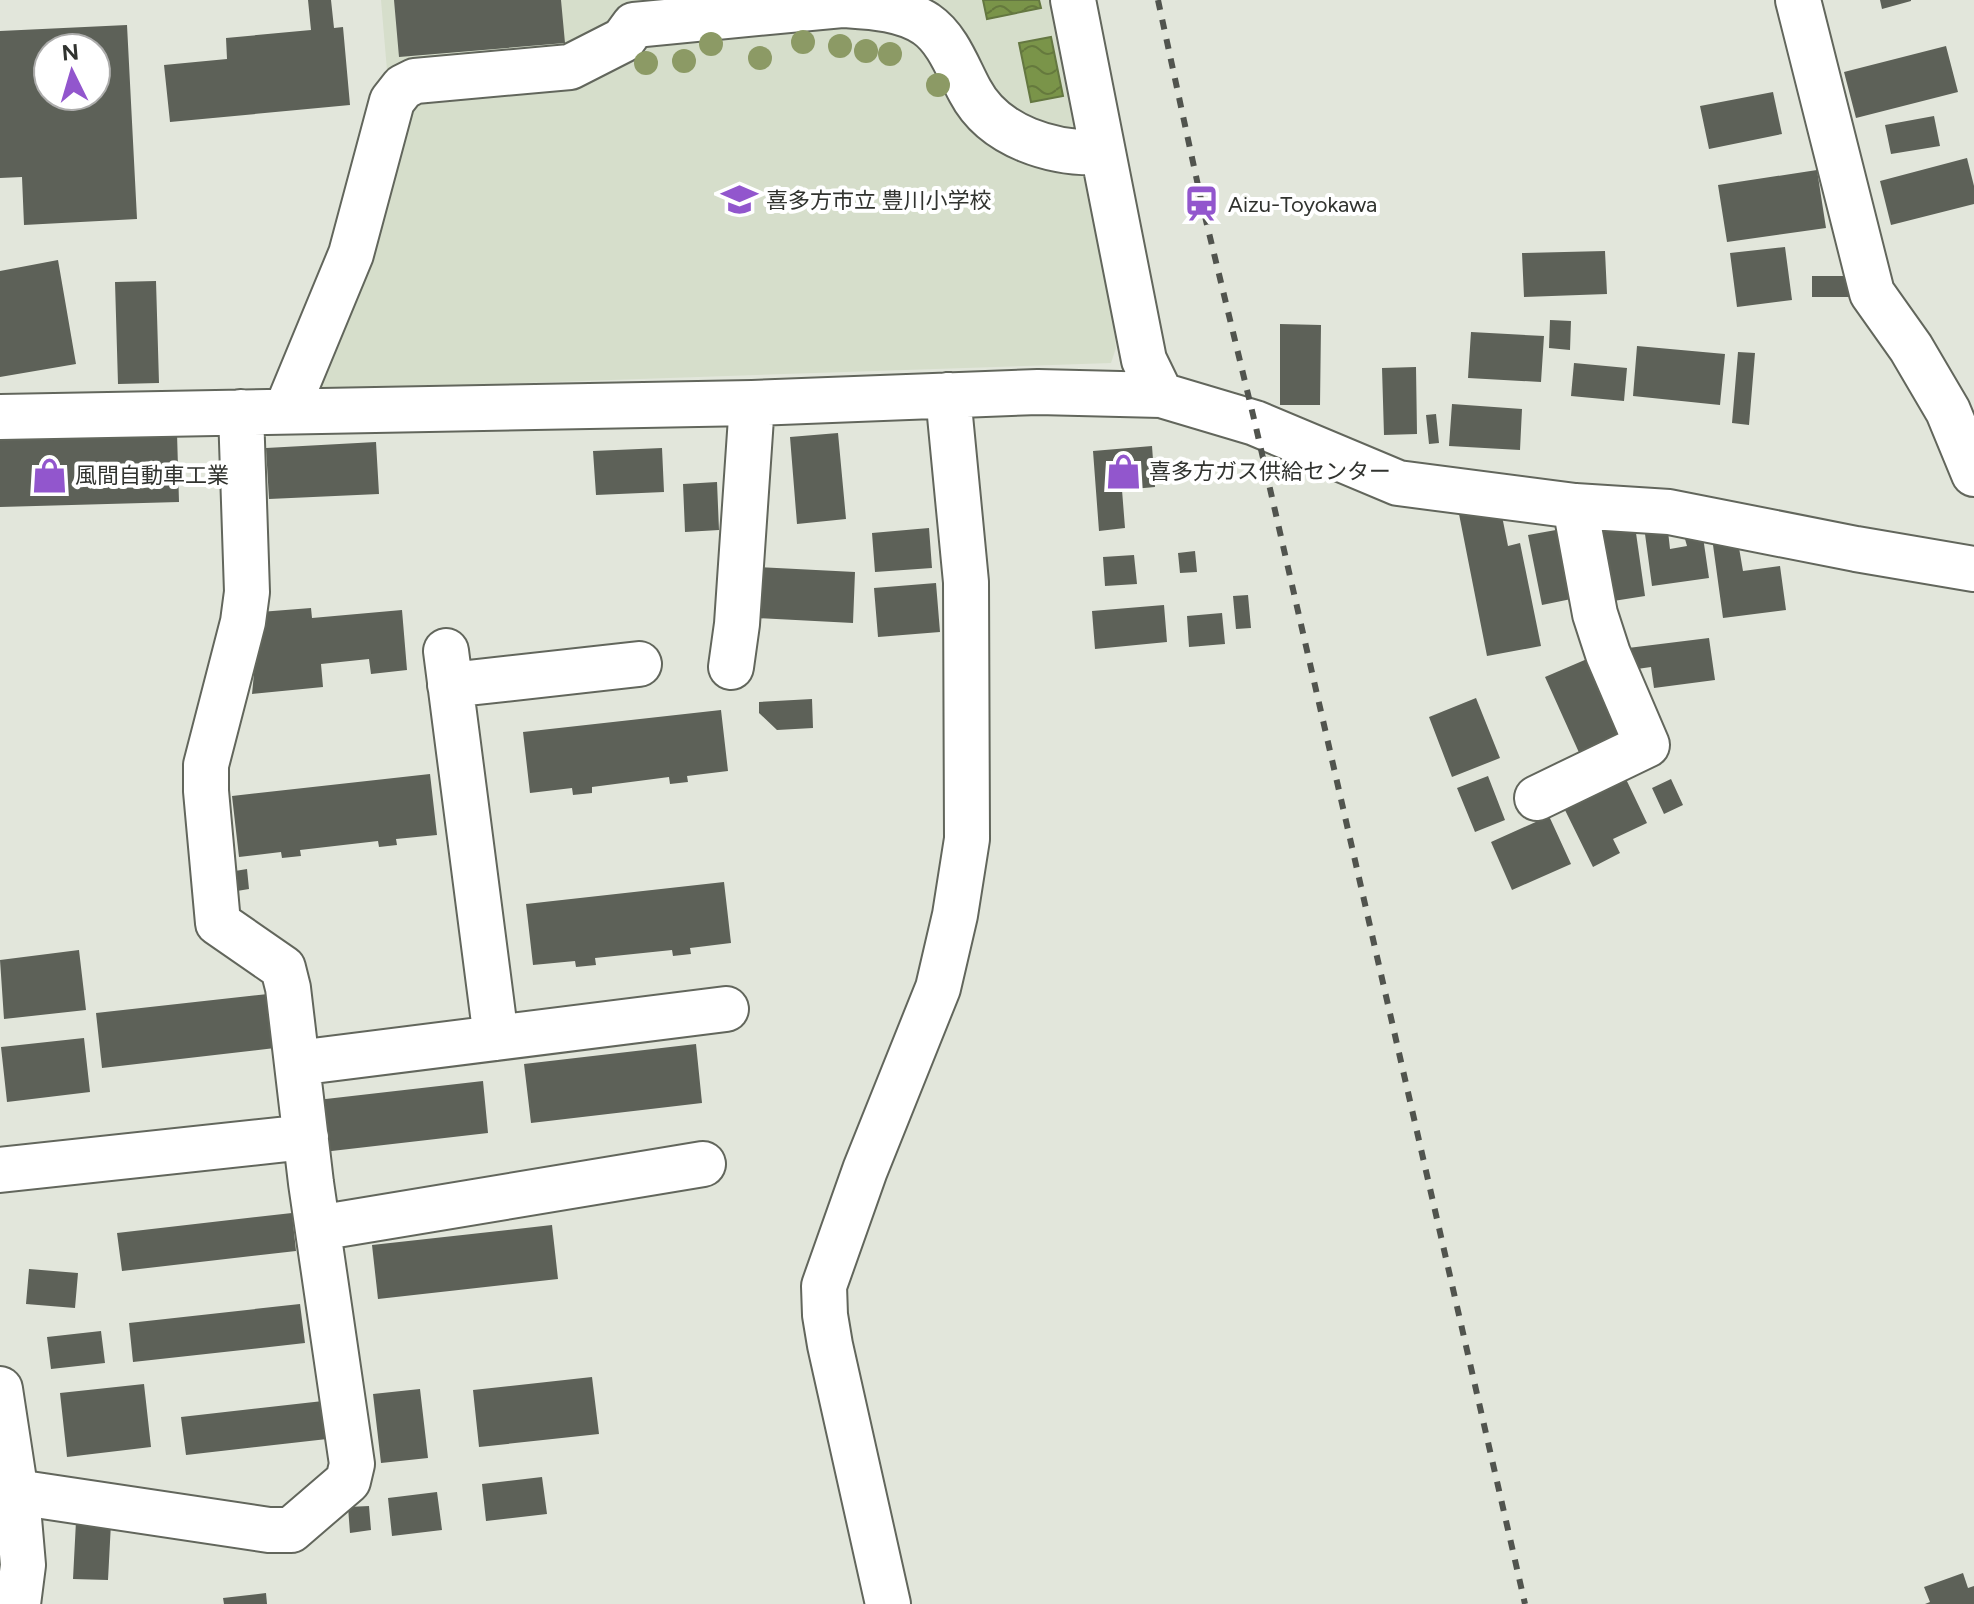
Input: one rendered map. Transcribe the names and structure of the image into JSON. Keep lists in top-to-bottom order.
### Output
{
  "places": {
    "school or university": ["喜多方市立 豊川小学校"],
    "station": ["Aizu-Toyokawa"],
    "shop": ["喜多方ガス供給センター", "風間自動車工業"]
  },
  "north": "top"
}
